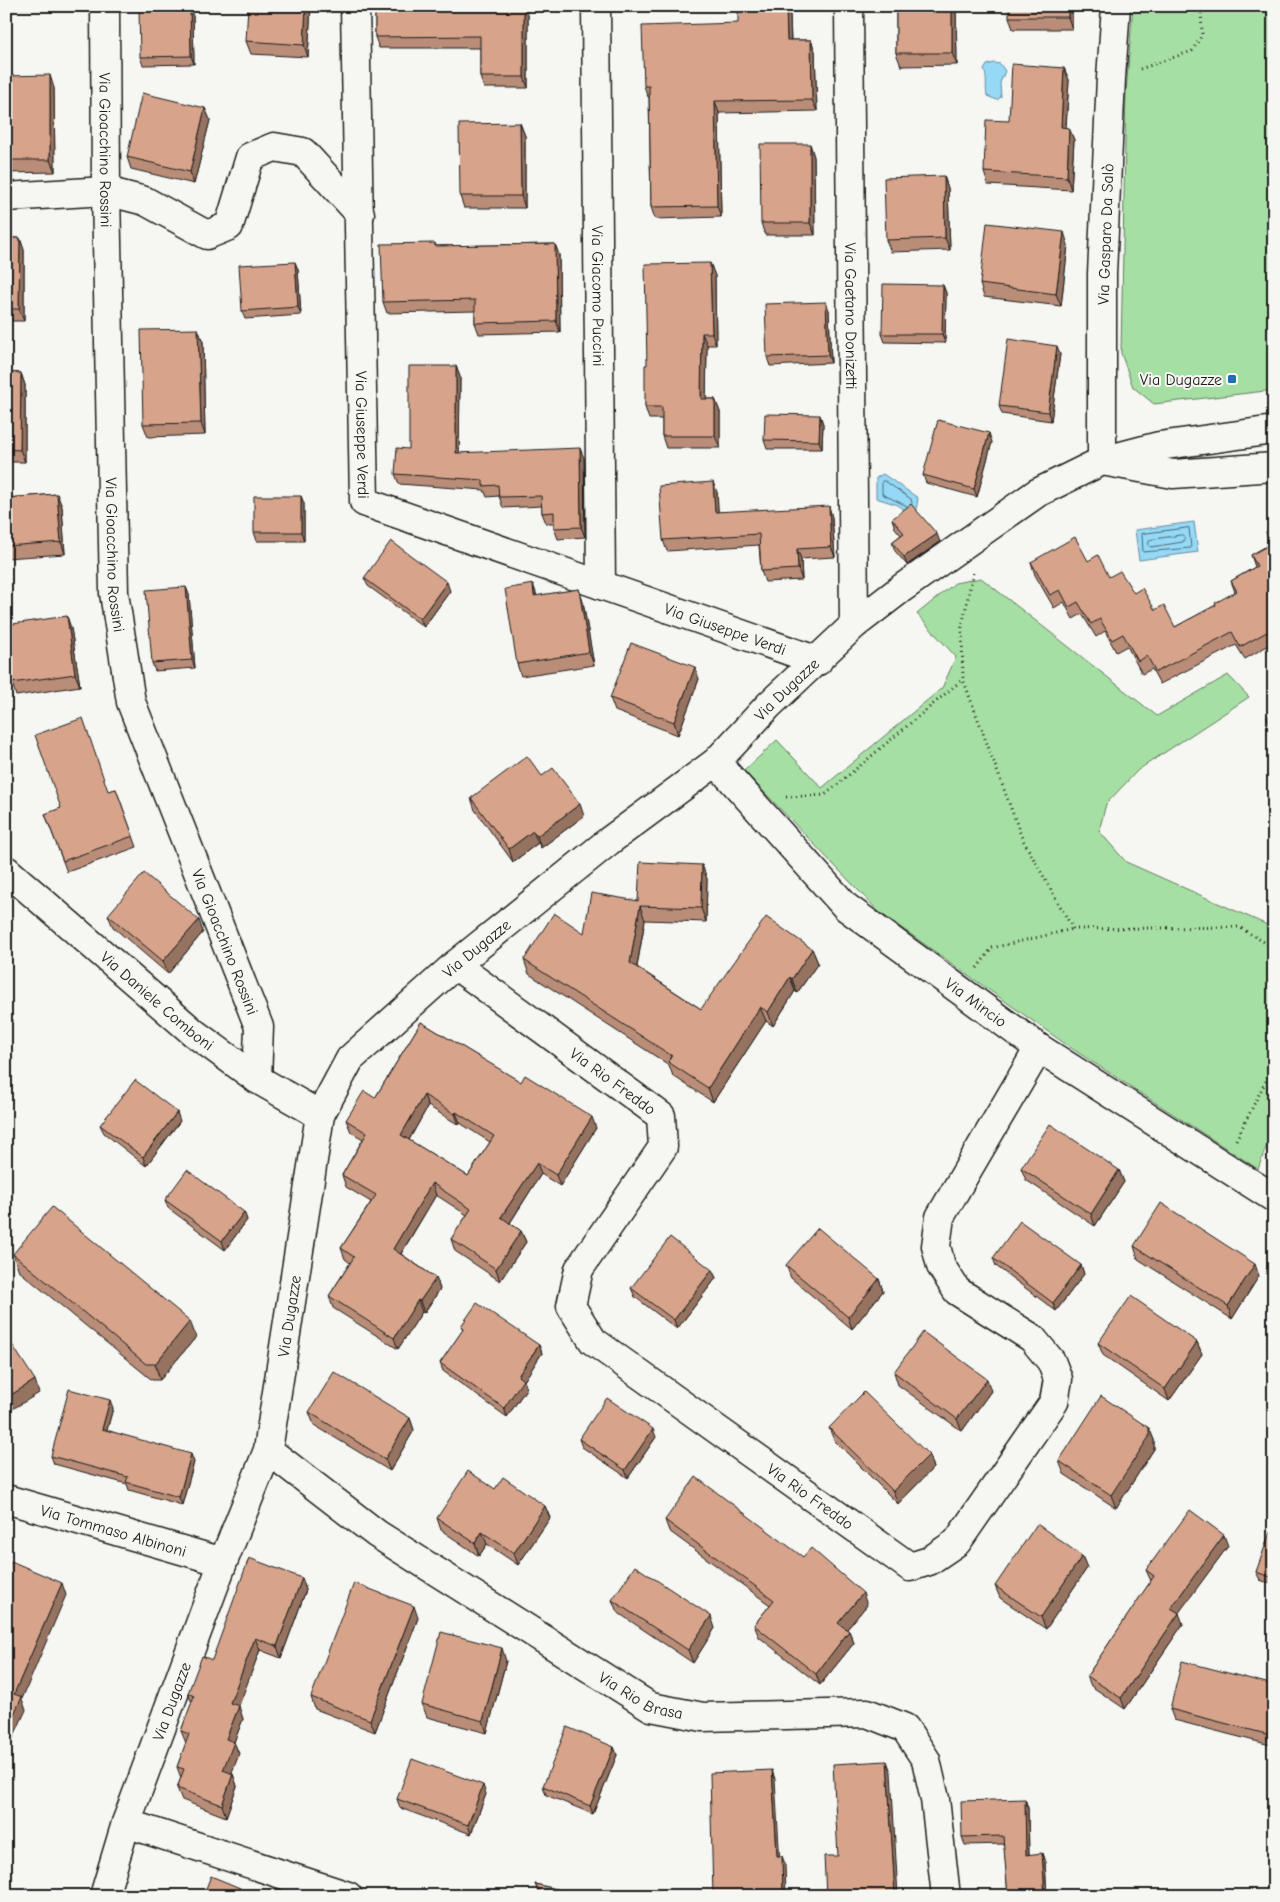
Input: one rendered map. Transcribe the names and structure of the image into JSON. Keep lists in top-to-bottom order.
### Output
{
  "streets": {
    "street": [
      "Via Gioacchino Rossini",
      "Via Gasparo Da Salò",
      "Via Giacomo Puccini",
      "Via Gaetano Donizetti",
      "Via Giuseppe Verdi",
      "Via Dugazze",
      "Via Daniele Comboni",
      "Via Mincio",
      "Via Rio Freddo",
      "Via Tommaso Albinoni",
      "Via Rio Brasa"
    ]
  },
  "crossings": [
    ["Via Gioacchino Rossini", "Via Daniele Comboni"],
    ["Via Gasparo Da Salò", "Via Dugazze"],
    ["Via Giacomo Puccini", "Via Giuseppe Verdi"],
    ["Via Gaetano Donizetti", "Via Dugazze"],
    ["Via Giuseppe Verdi", "Via Dugazze"],
    ["Via Dugazze", "Via Daniele Comboni"],
    ["Via Dugazze", "Via Mincio"],
    ["Via Dugazze", "Via Rio Freddo"],
    ["Via Dugazze", "Via Tommaso Albinoni"],
    ["Via Dugazze", "Via Rio Brasa"],
    ["Via Mincio", "Via Rio Freddo"]
  ],
  "places": {
    "transit": ["Via Dugazze"]
  }
}
